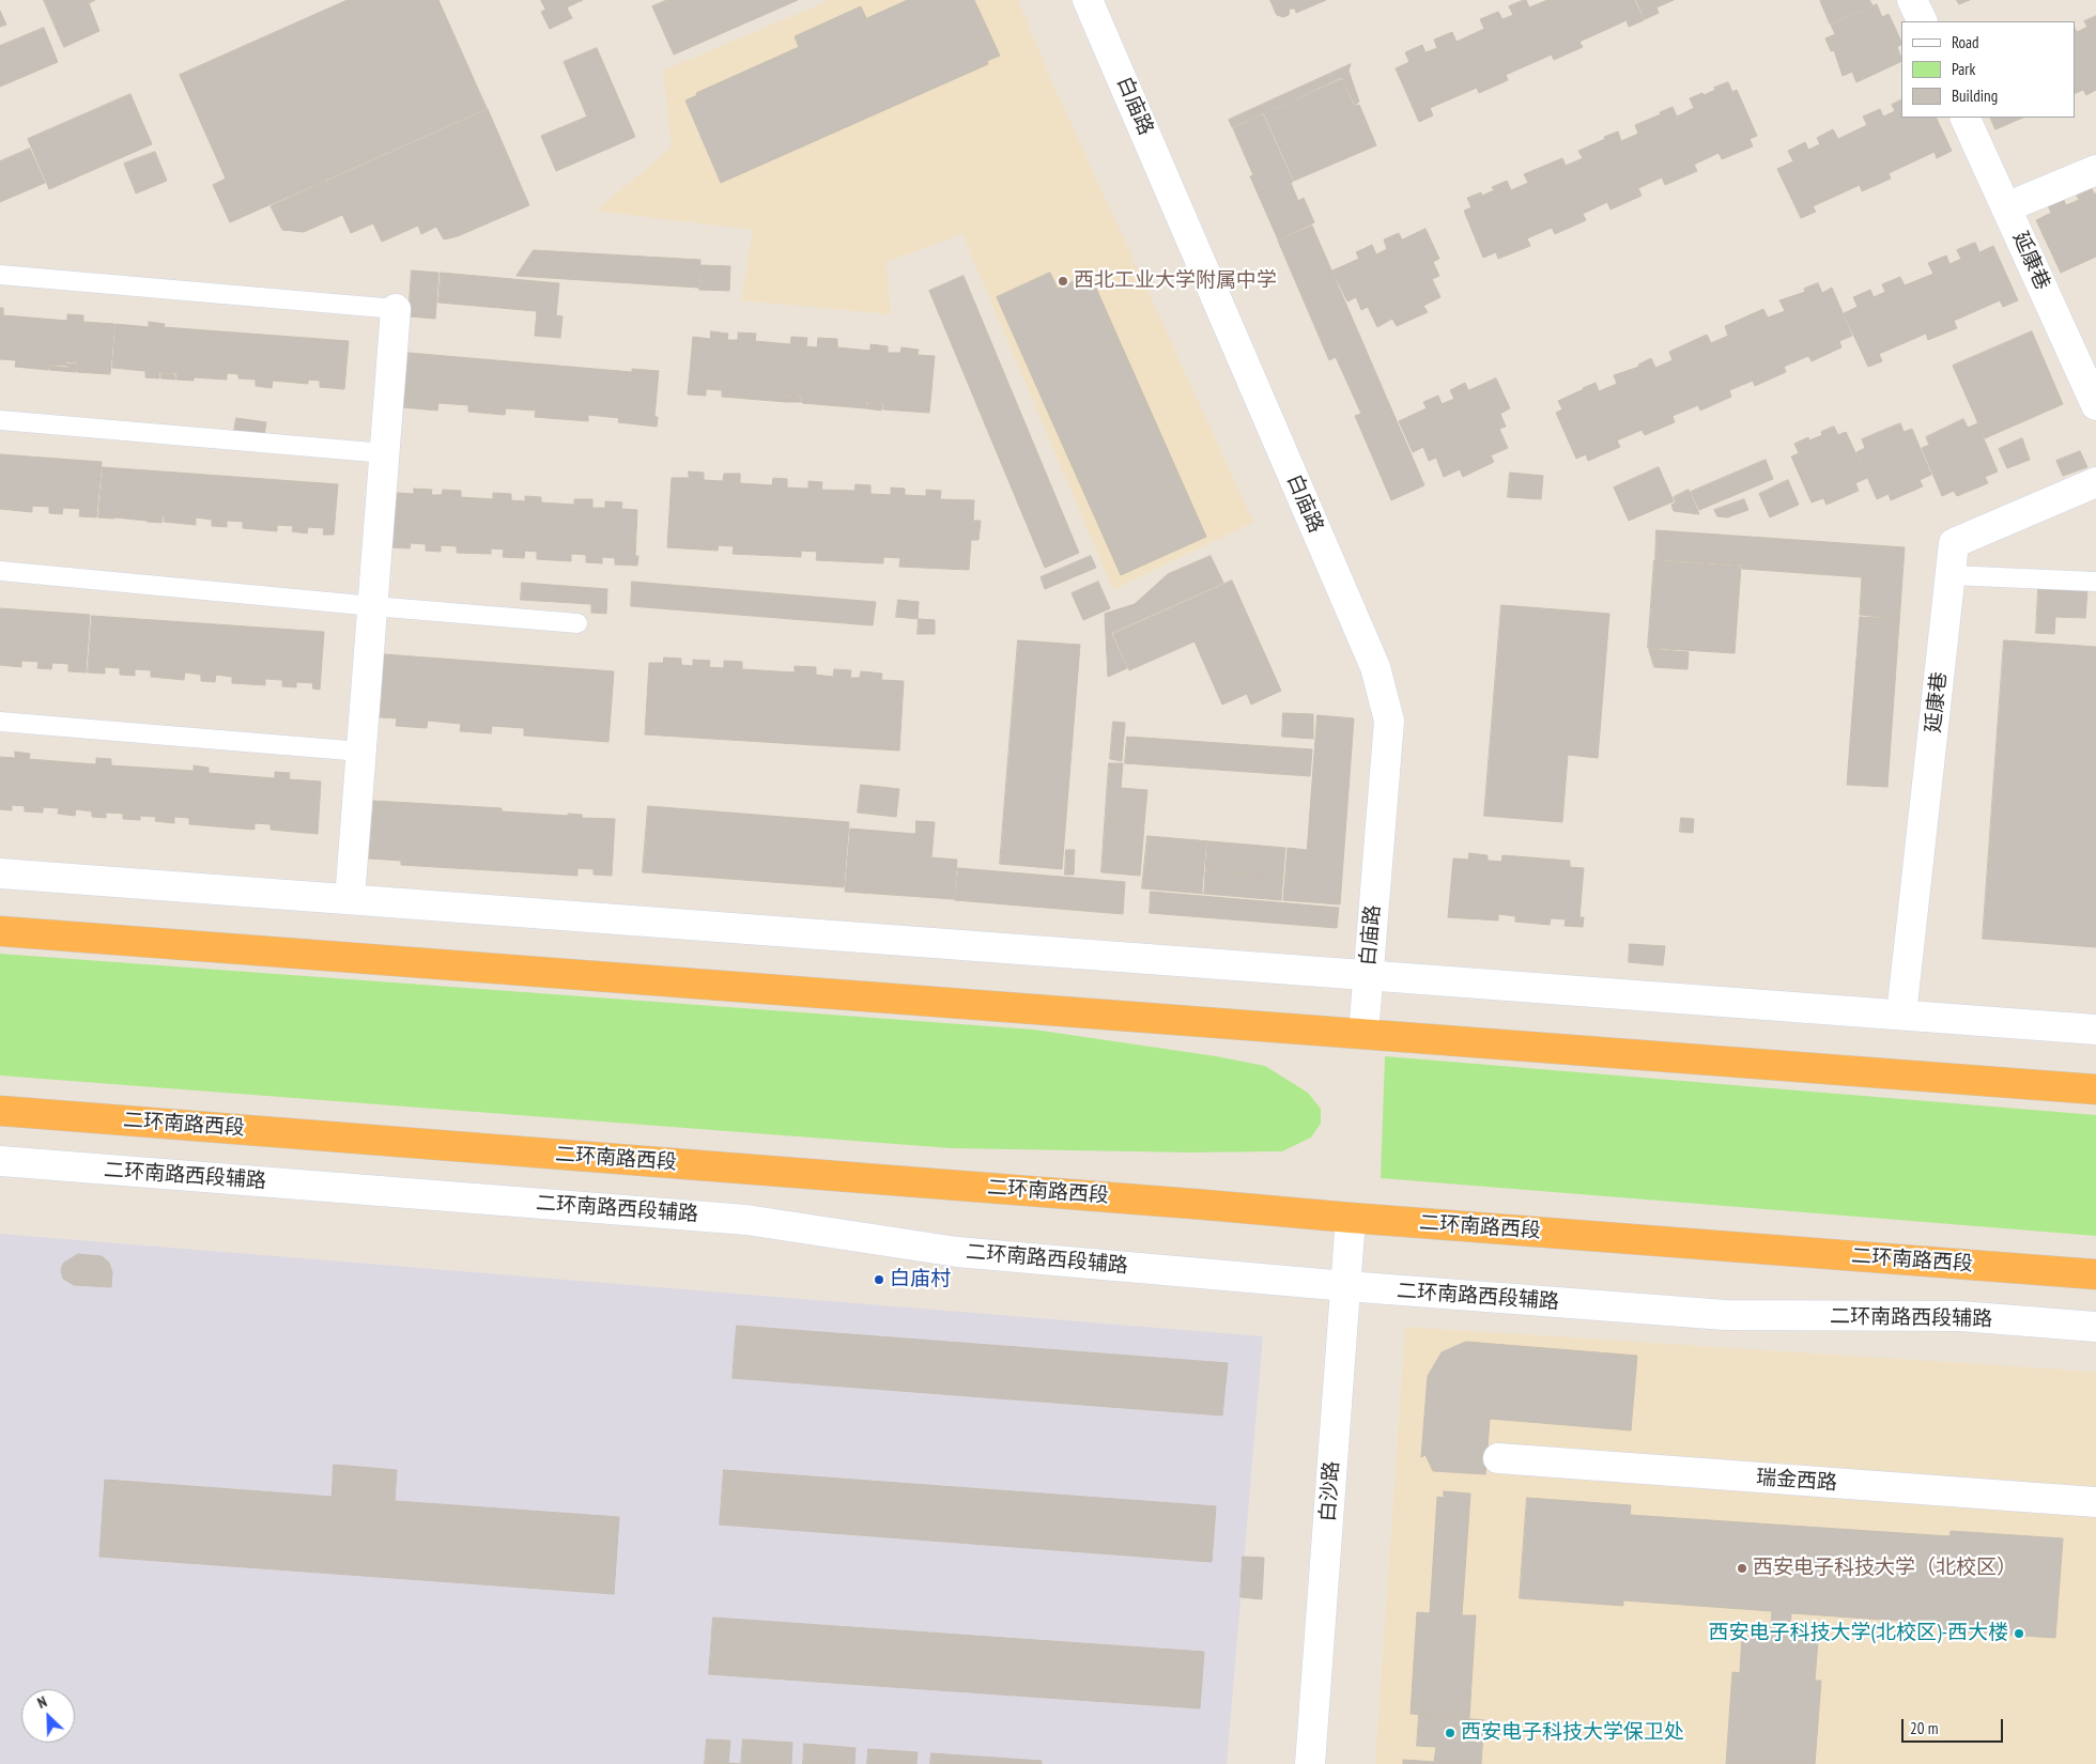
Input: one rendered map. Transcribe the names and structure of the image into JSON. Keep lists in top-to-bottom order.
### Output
{
  "streets": {
    "highway": ["二环南路西段"],
    "street": [
      "白庙路",
      "延康巷",
      "二环南路西段辅路",
      "瑞金西路",
      "白沙路"
    ]
  },
  "crossings": [
    ["二环南路西段", "白沙路"],
    ["二环南路西段辅路", "白沙路"]
  ],
  "places": [
    "西北工业大学附属中学",
    "白庙村",
    "西安电子科技大学（北校区）",
    "西安电子科技大学(北校区)-西大楼",
    "西安电子科技大学保卫处"
  ],
  "legend": ["Road", "Park", "Building"],
  "scale_bar": "20 m",
  "north": "top left"
}
